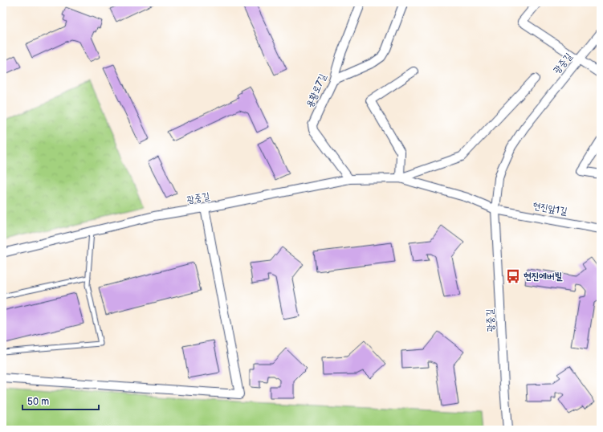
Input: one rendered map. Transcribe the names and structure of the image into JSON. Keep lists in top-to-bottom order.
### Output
{
  "streets": {
    "street": ["광중길", "용황로7길", "현진앞1길"]
  },
  "crossings": [
    ["광중길", "용황로7길"],
    ["광중길", "현진앞1길"]
  ],
  "places": {
    "bus stop": ["현진에버빌"]
  },
  "scale_bar": "50 m"
}
